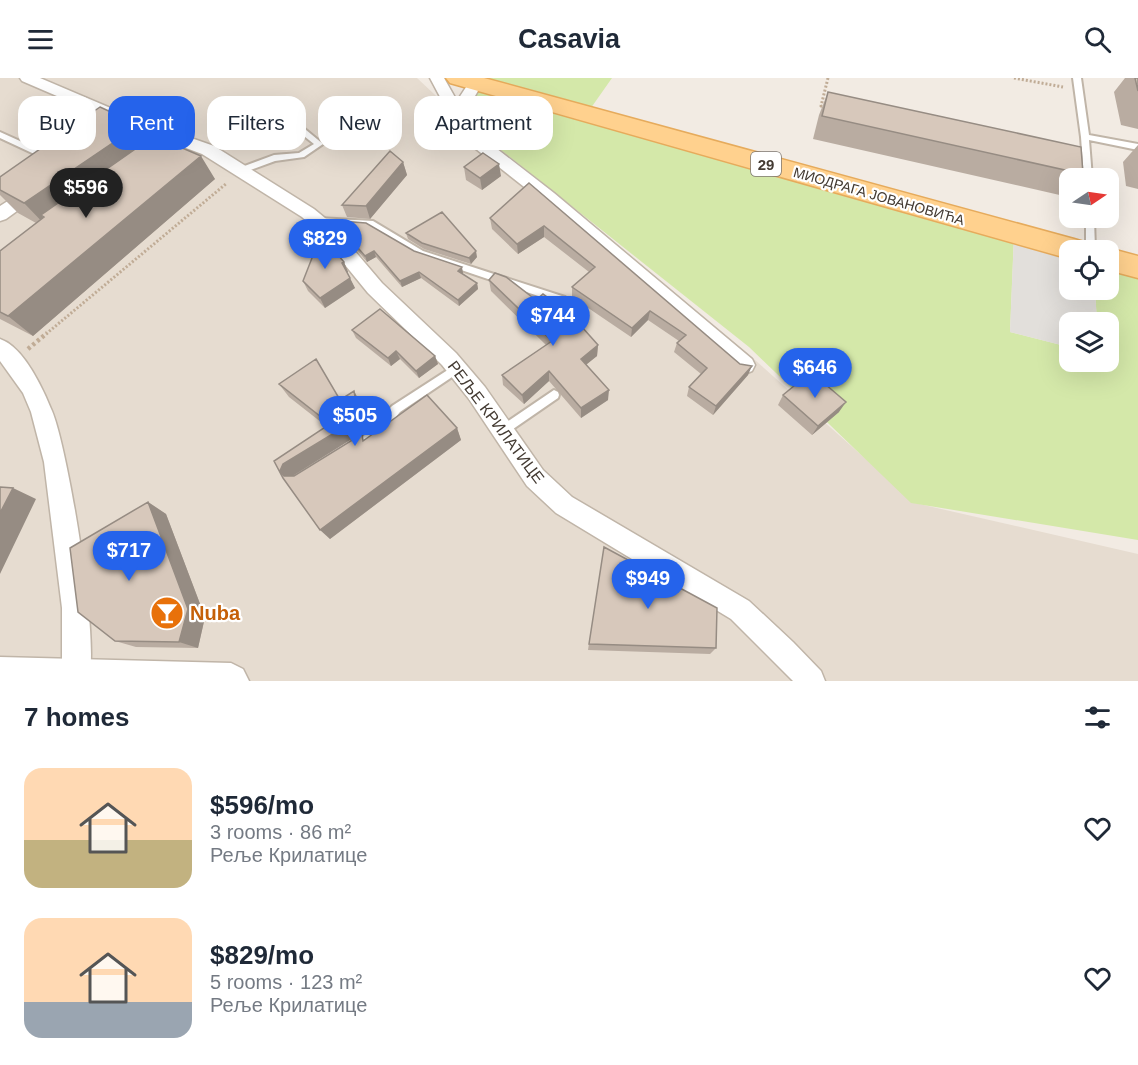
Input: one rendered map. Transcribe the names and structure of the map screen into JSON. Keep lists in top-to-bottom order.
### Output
{
  "streets": {
    "main road": ["29", "МИОДРАГА ЈОВАНОВИЋА"],
    "street": ["РЕЉЕ КРИЛАТИЦЕ"]
  },
  "places": {
    "bar": ["Nuba"]
  },
  "north": "right",
  "page": {
    "header": "Casavia",
    "chip": [
      "Buy",
      "Rent",
      "Filters",
      "New",
      "Apartment"
    ],
    "price": [
      "$596",
      "$829",
      "$744",
      "$646",
      "$505",
      "$717",
      "$949"
    ],
    "heading": "7 homes",
    "list": [
      {
        "name": "$596/mo",
        "note": "3 rooms · 86 m² · Реље Крилатице"
      },
      {
        "name": "$829/mo",
        "note": "5 rooms · 123 m² · Реље Крилатице"
      }
    ]
  }
}
